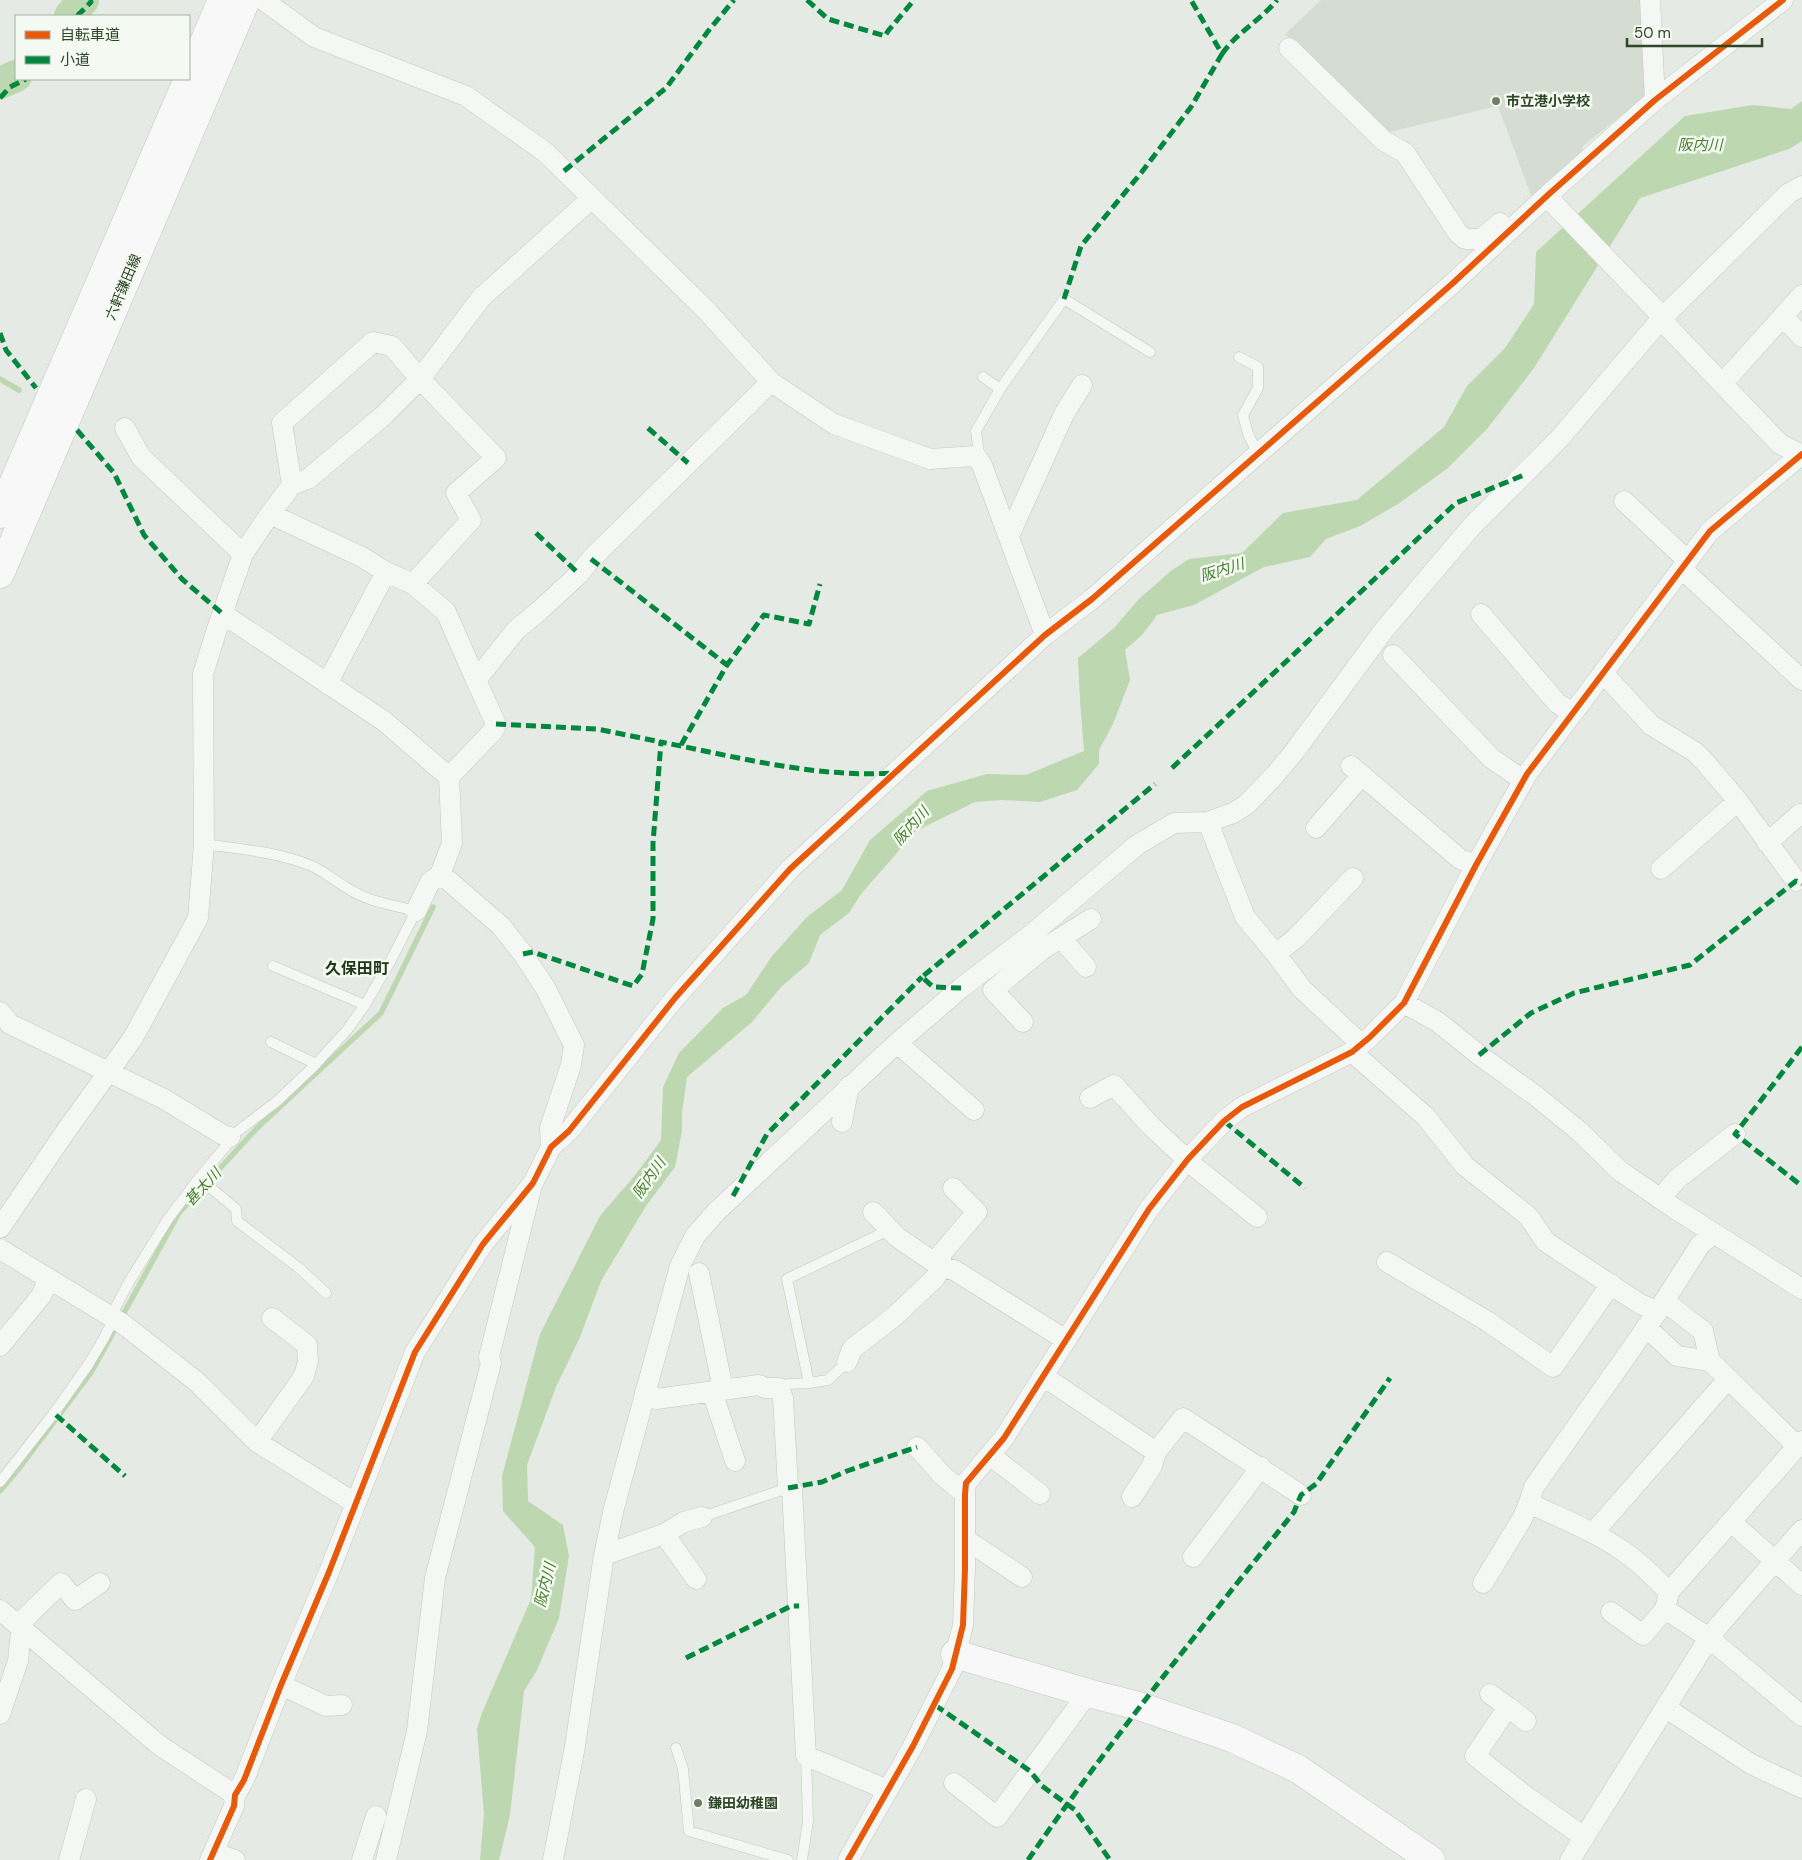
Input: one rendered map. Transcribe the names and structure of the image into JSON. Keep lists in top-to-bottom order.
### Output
{
  "streets": {
    "main road": ["六軒鎌田線"]
  },
  "districts": ["久保田町"],
  "water": ["阪内川", "甚太川"],
  "places": ["市立港小学校", "鎌田幼稚園"],
  "legend": ["自転車道", "小道"],
  "scale_bar": "50 m"
}
